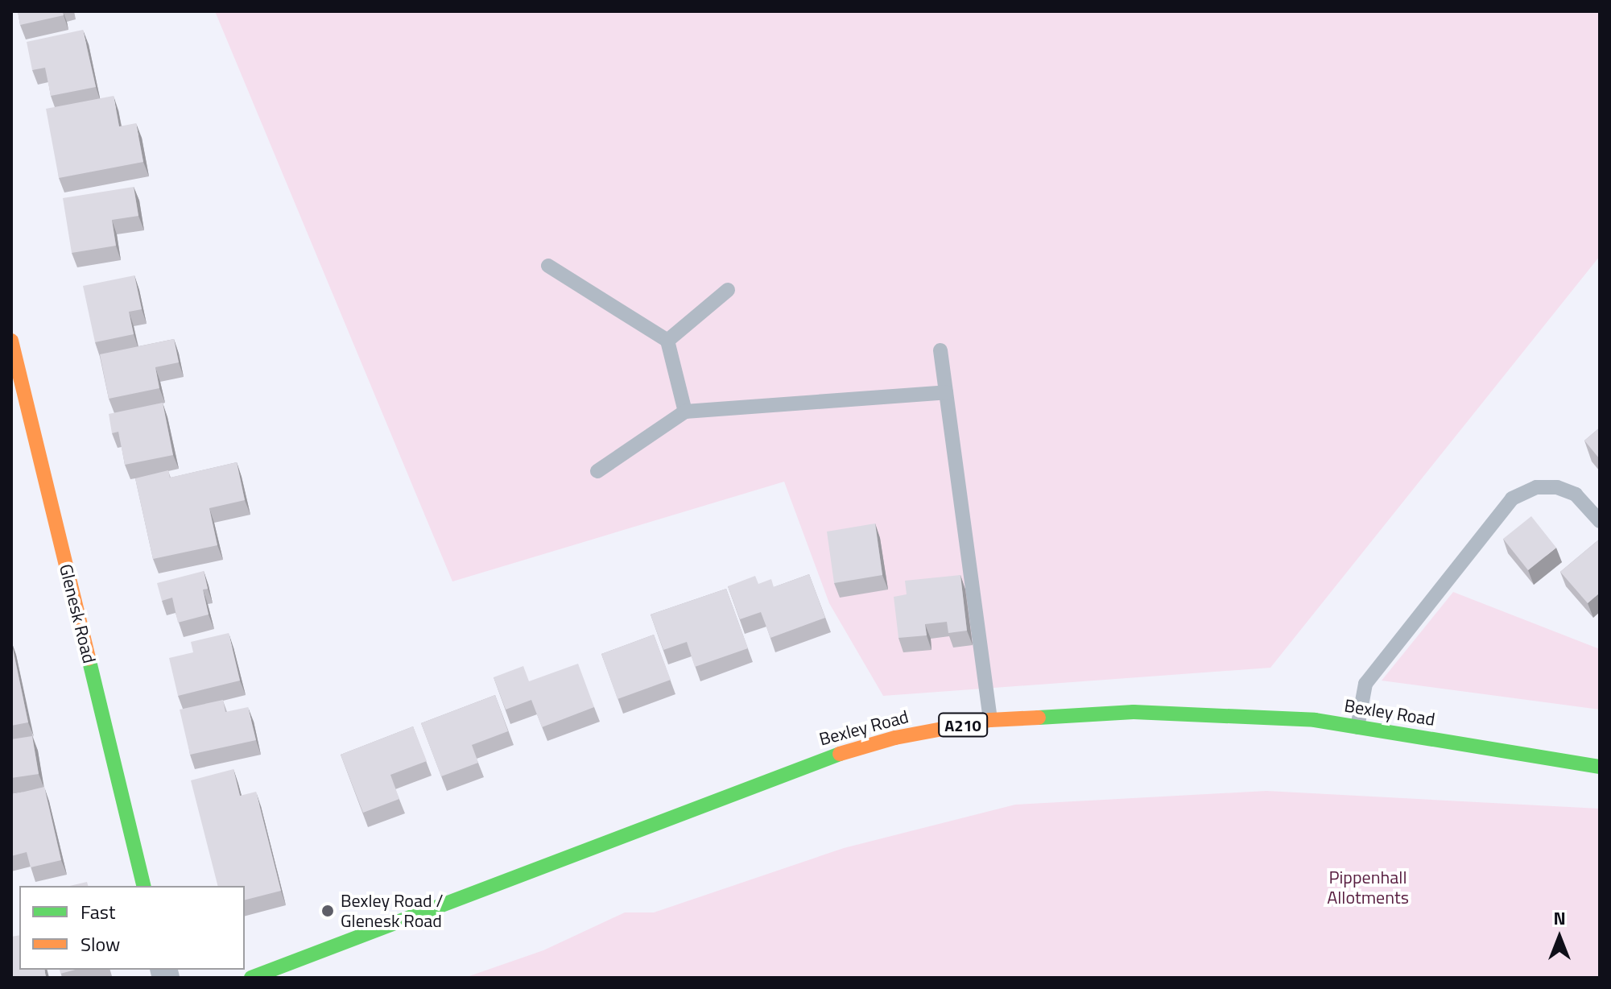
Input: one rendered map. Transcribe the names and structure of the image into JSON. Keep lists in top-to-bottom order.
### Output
{
  "streets": {
    "main road": ["Glenesk Road", "Bexley Road", "A210"]
  },
  "parks": ["Pippenhall Allotments"],
  "places": ["Bexley Road / Glenesk Road"],
  "legend": ["Fast", "Slow"],
  "north": "top"
}
